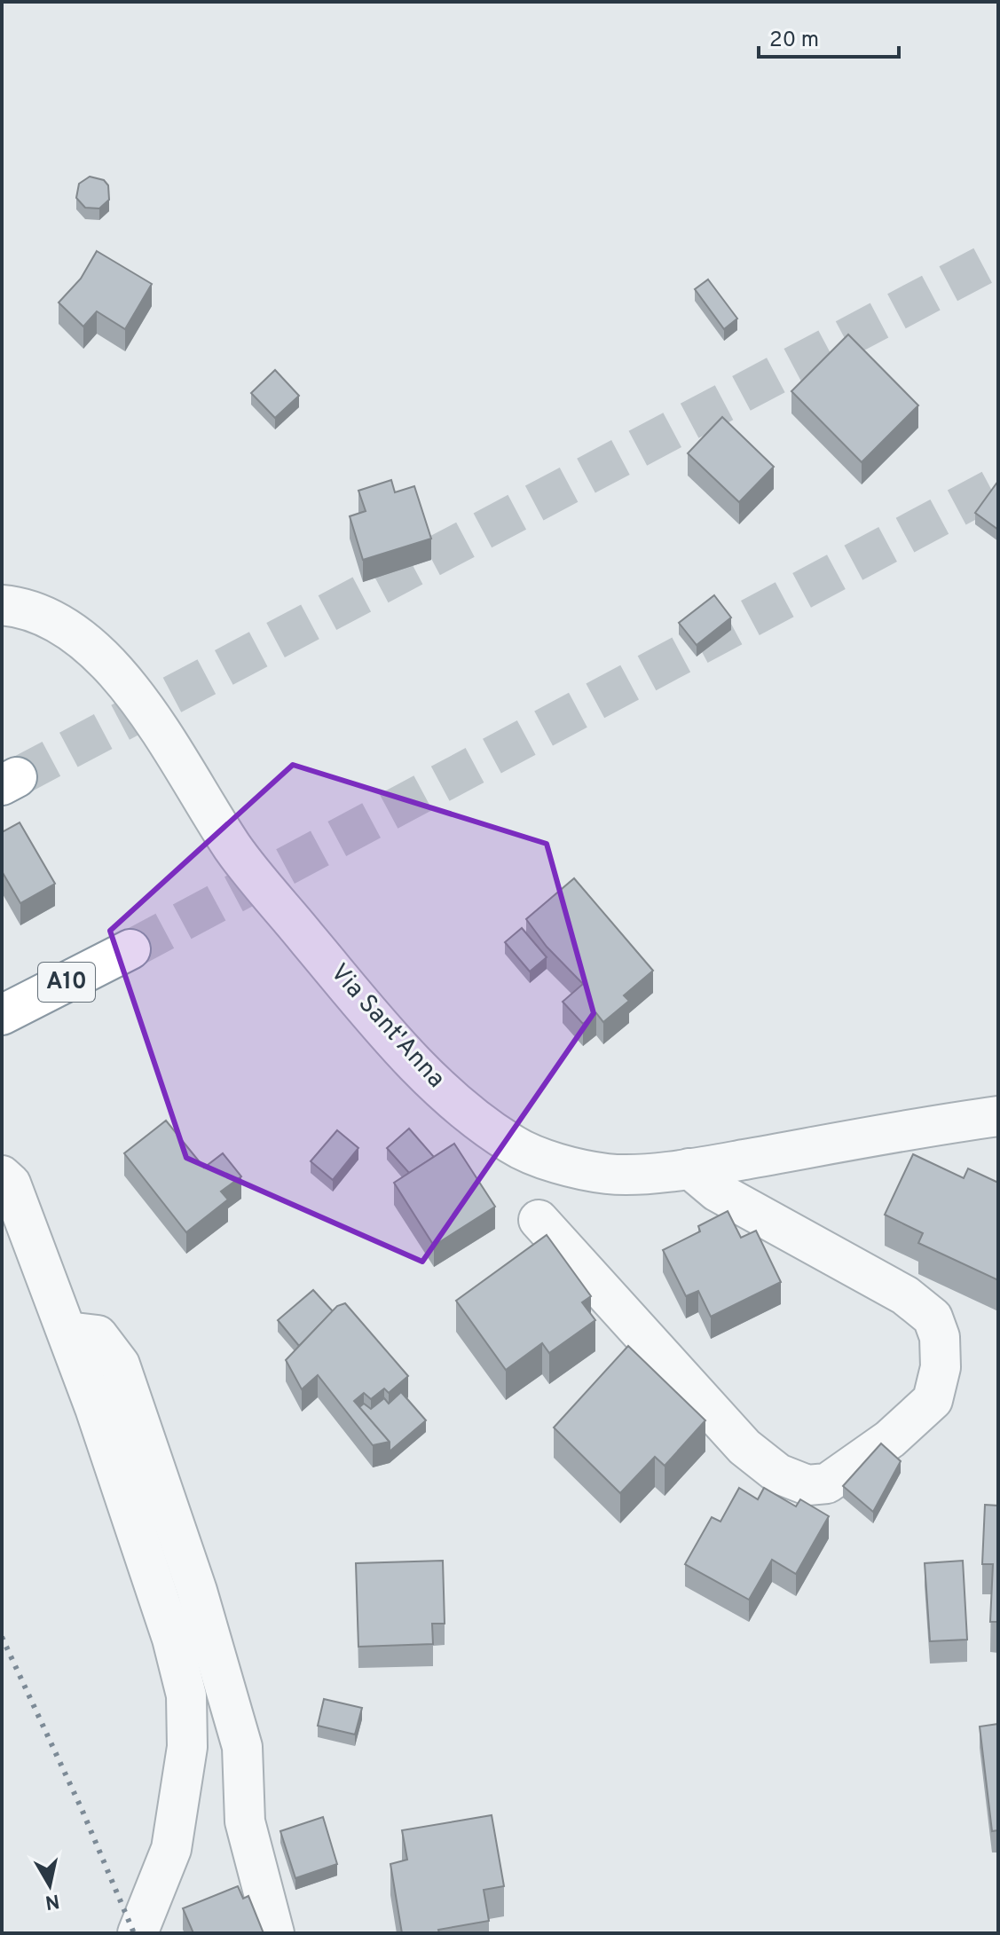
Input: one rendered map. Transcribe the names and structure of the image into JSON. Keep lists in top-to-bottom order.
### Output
{
  "streets": {
    "highway": ["A10"],
    "street": ["Via Sant'Anna"]
  },
  "scale_bar": "20 m",
  "north": "bottom"
}
